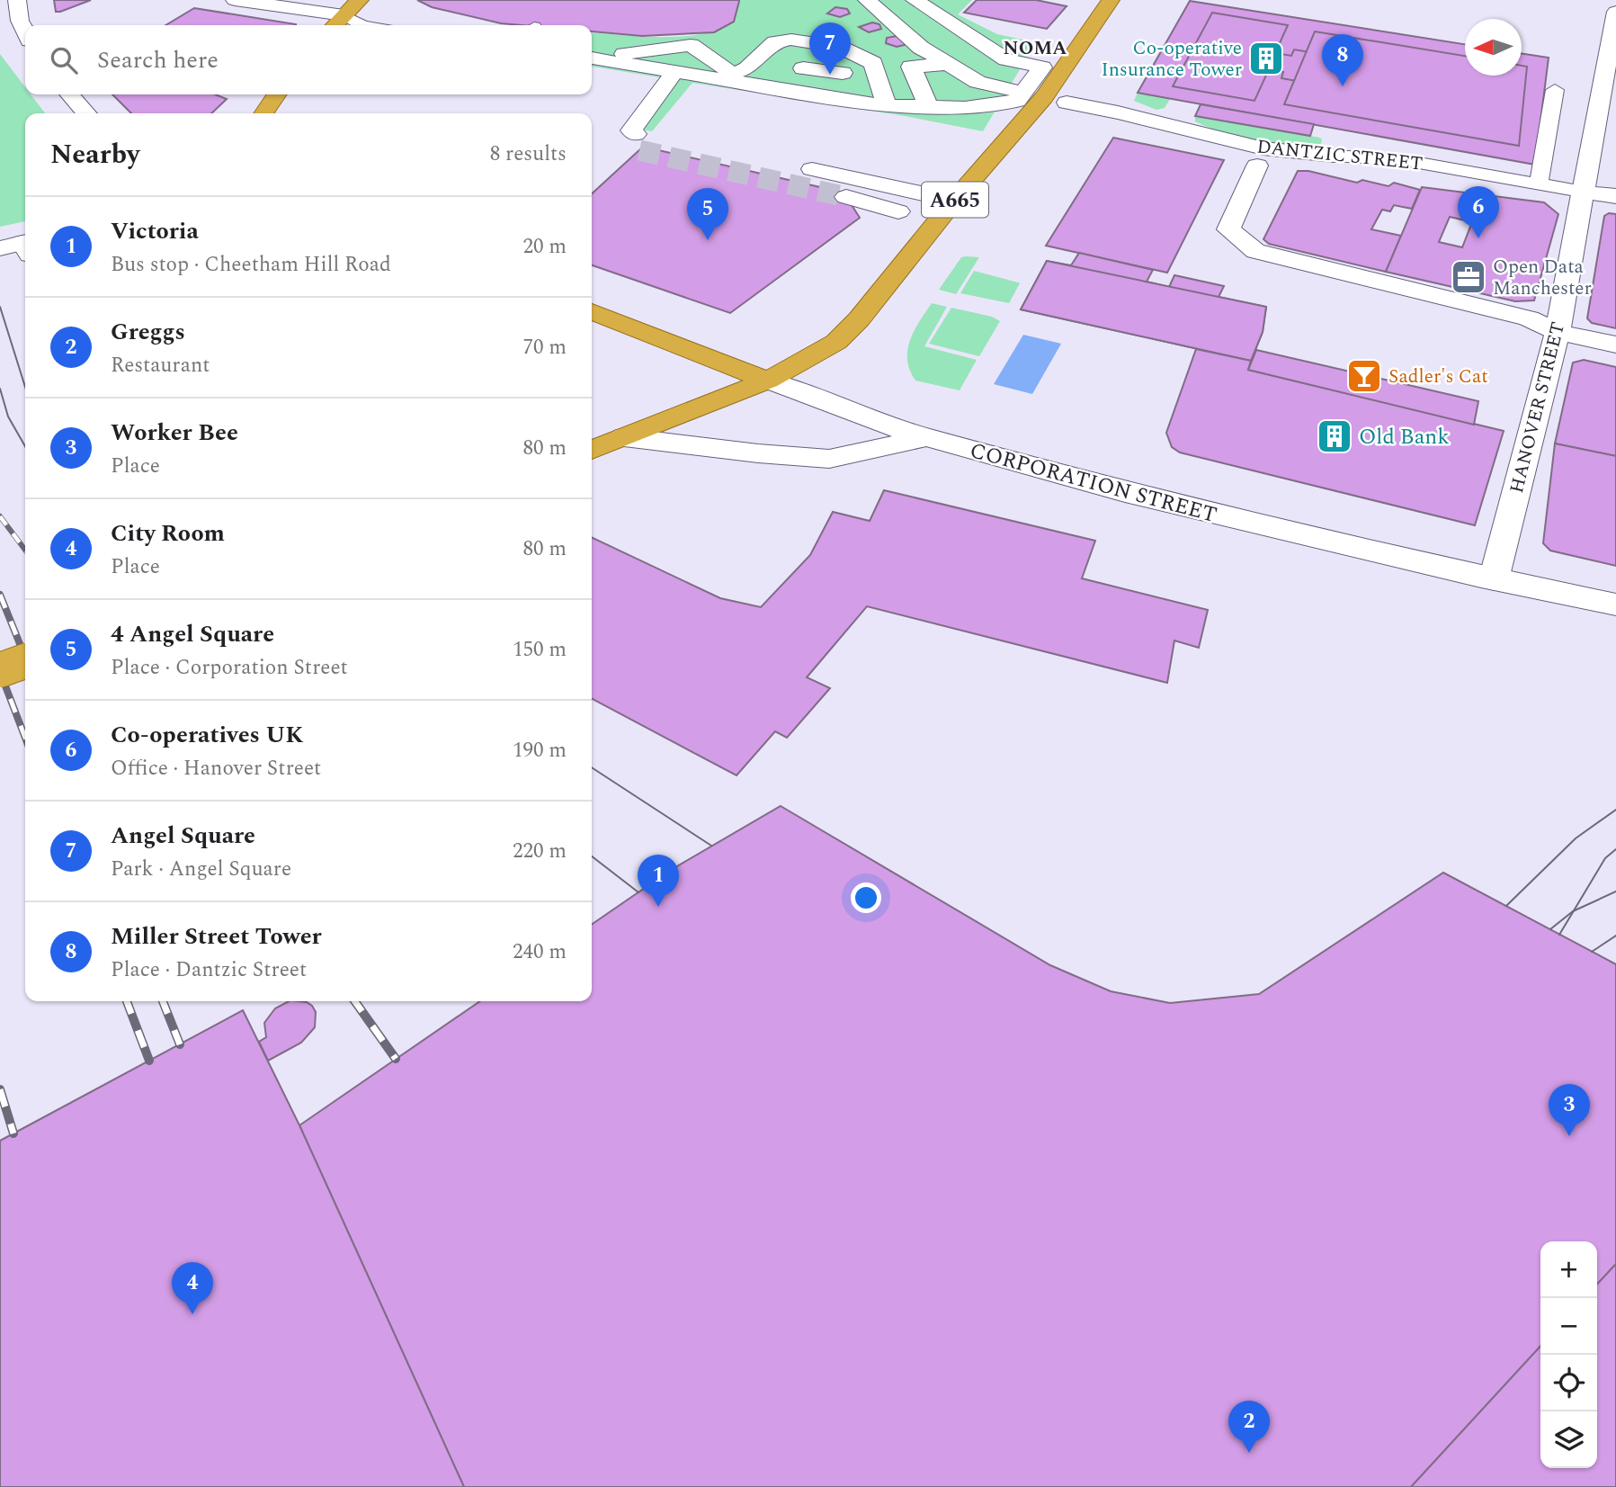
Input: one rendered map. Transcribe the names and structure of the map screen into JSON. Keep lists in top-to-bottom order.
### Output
{
  "streets": {
    "highway": ["A665", "CORPORATION STREET"],
    "street": ["DANTZIC STREET", "HANOVER STREET"]
  },
  "crossings": [
    ["DANTZIC STREET", "HANOVER STREET"],
    ["A665", "CORPORATION STREET"],
    ["HANOVER STREET", "CORPORATION STREET"]
  ],
  "districts": ["NOMA"],
  "places": {
    "building": ["Co-operative Insurance Tower", "Old Bank"],
    "office": ["Open Data Manchester"],
    "bar": ["Sadler's Cat"]
  },
  "north": "left",
  "page": {
    "pins": [
      "7",
      "8",
      "6",
      "5",
      "1",
      "3",
      "4",
      "2"
    ],
    "search": "Search here",
    "heading": ["Nearby", "8 results"],
    "list": [
      {
        "mark": "1",
        "name": "Victoria",
        "note": "Bus stop · Cheetham Hill Road",
        "value": "20 m"
      },
      {
        "mark": "2",
        "name": "Greggs",
        "note": "Restaurant",
        "value": "70 m"
      },
      {
        "mark": "3",
        "name": "Worker Bee",
        "note": "Place",
        "value": "80 m"
      },
      {
        "mark": "4",
        "name": "City Room",
        "note": "Place",
        "value": "80 m"
      },
      {
        "mark": "5",
        "name": "4 Angel Square",
        "note": "Place · Corporation Street",
        "value": "150 m"
      },
      {
        "mark": "6",
        "name": "Co-operatives UK",
        "note": "Office · Hanover Street",
        "value": "190 m"
      },
      {
        "mark": "7",
        "name": "Angel Square",
        "note": "Park · Angel Square",
        "value": "220 m"
      },
      {
        "mark": "8",
        "name": "Miller Street Tower",
        "note": "Place · Dantzic Street",
        "value": "240 m"
      }
    ],
    "map_buttons": ["+", "−"]
  }
}
